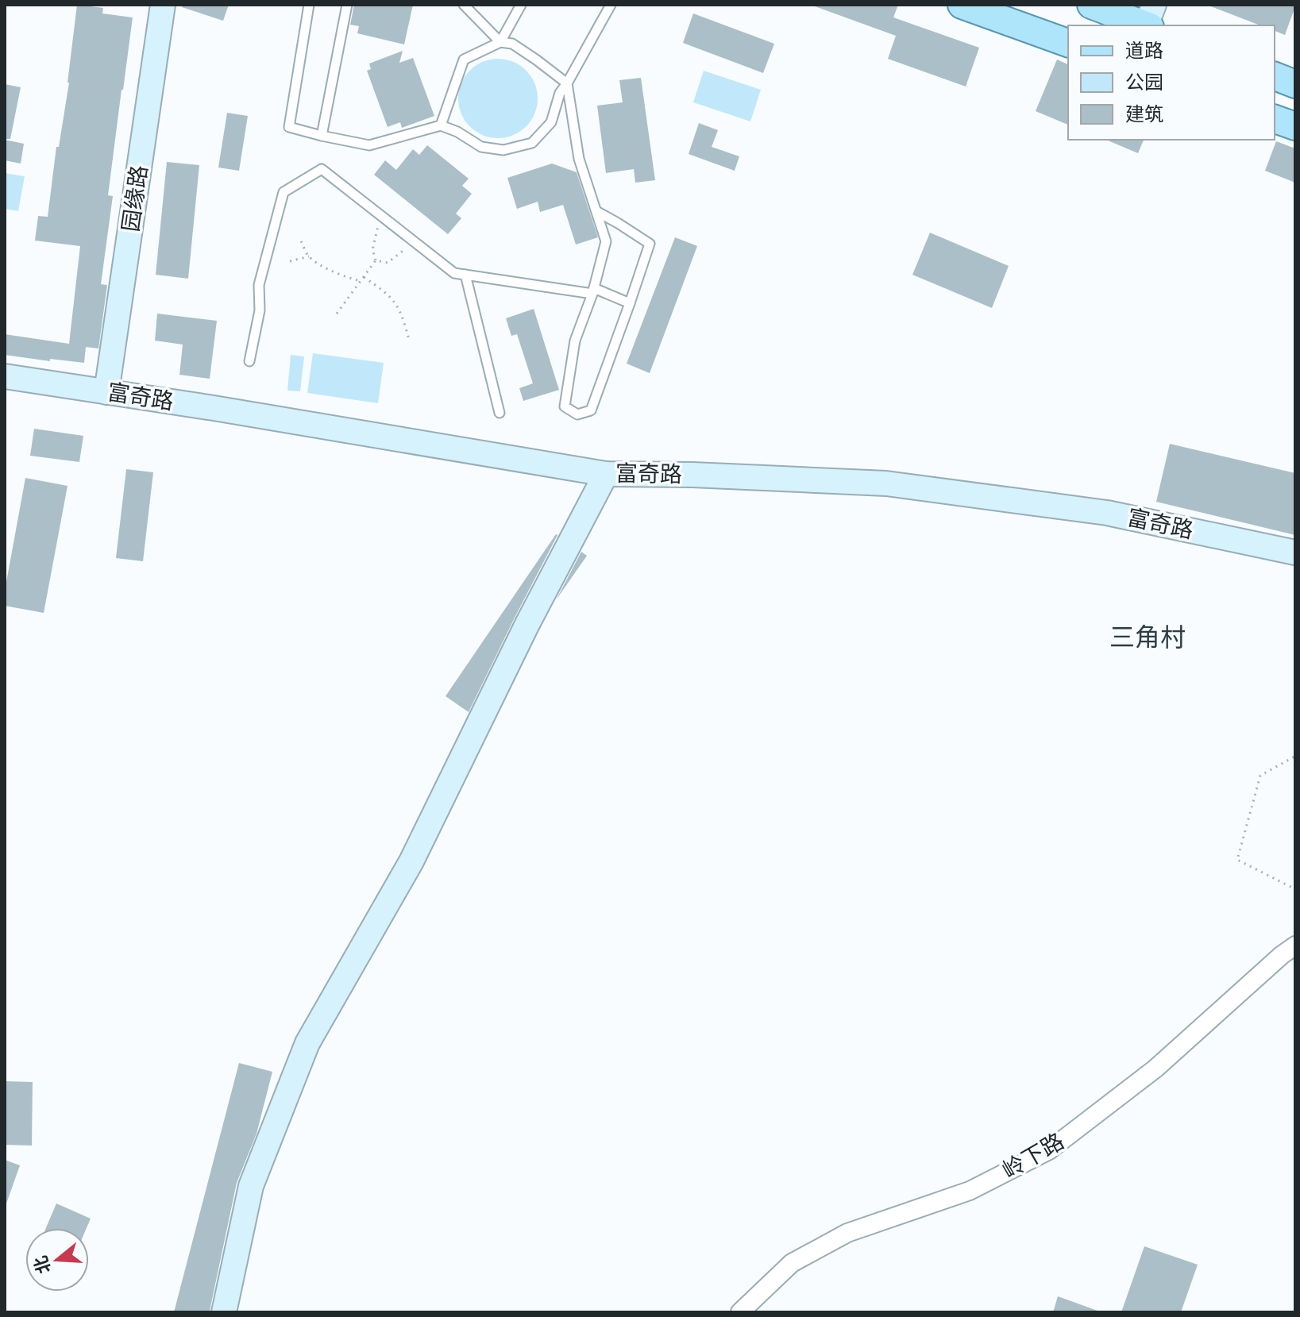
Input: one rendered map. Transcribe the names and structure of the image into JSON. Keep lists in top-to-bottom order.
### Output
{
  "streets": {
    "street": ["园缘路", "富奇路", "岭下路"]
  },
  "crossings": [
    ["园缘路", "富奇路"]
  ],
  "districts": ["三角村"],
  "legend": ["道路", "公园", "建筑"],
  "north": "left"
}
